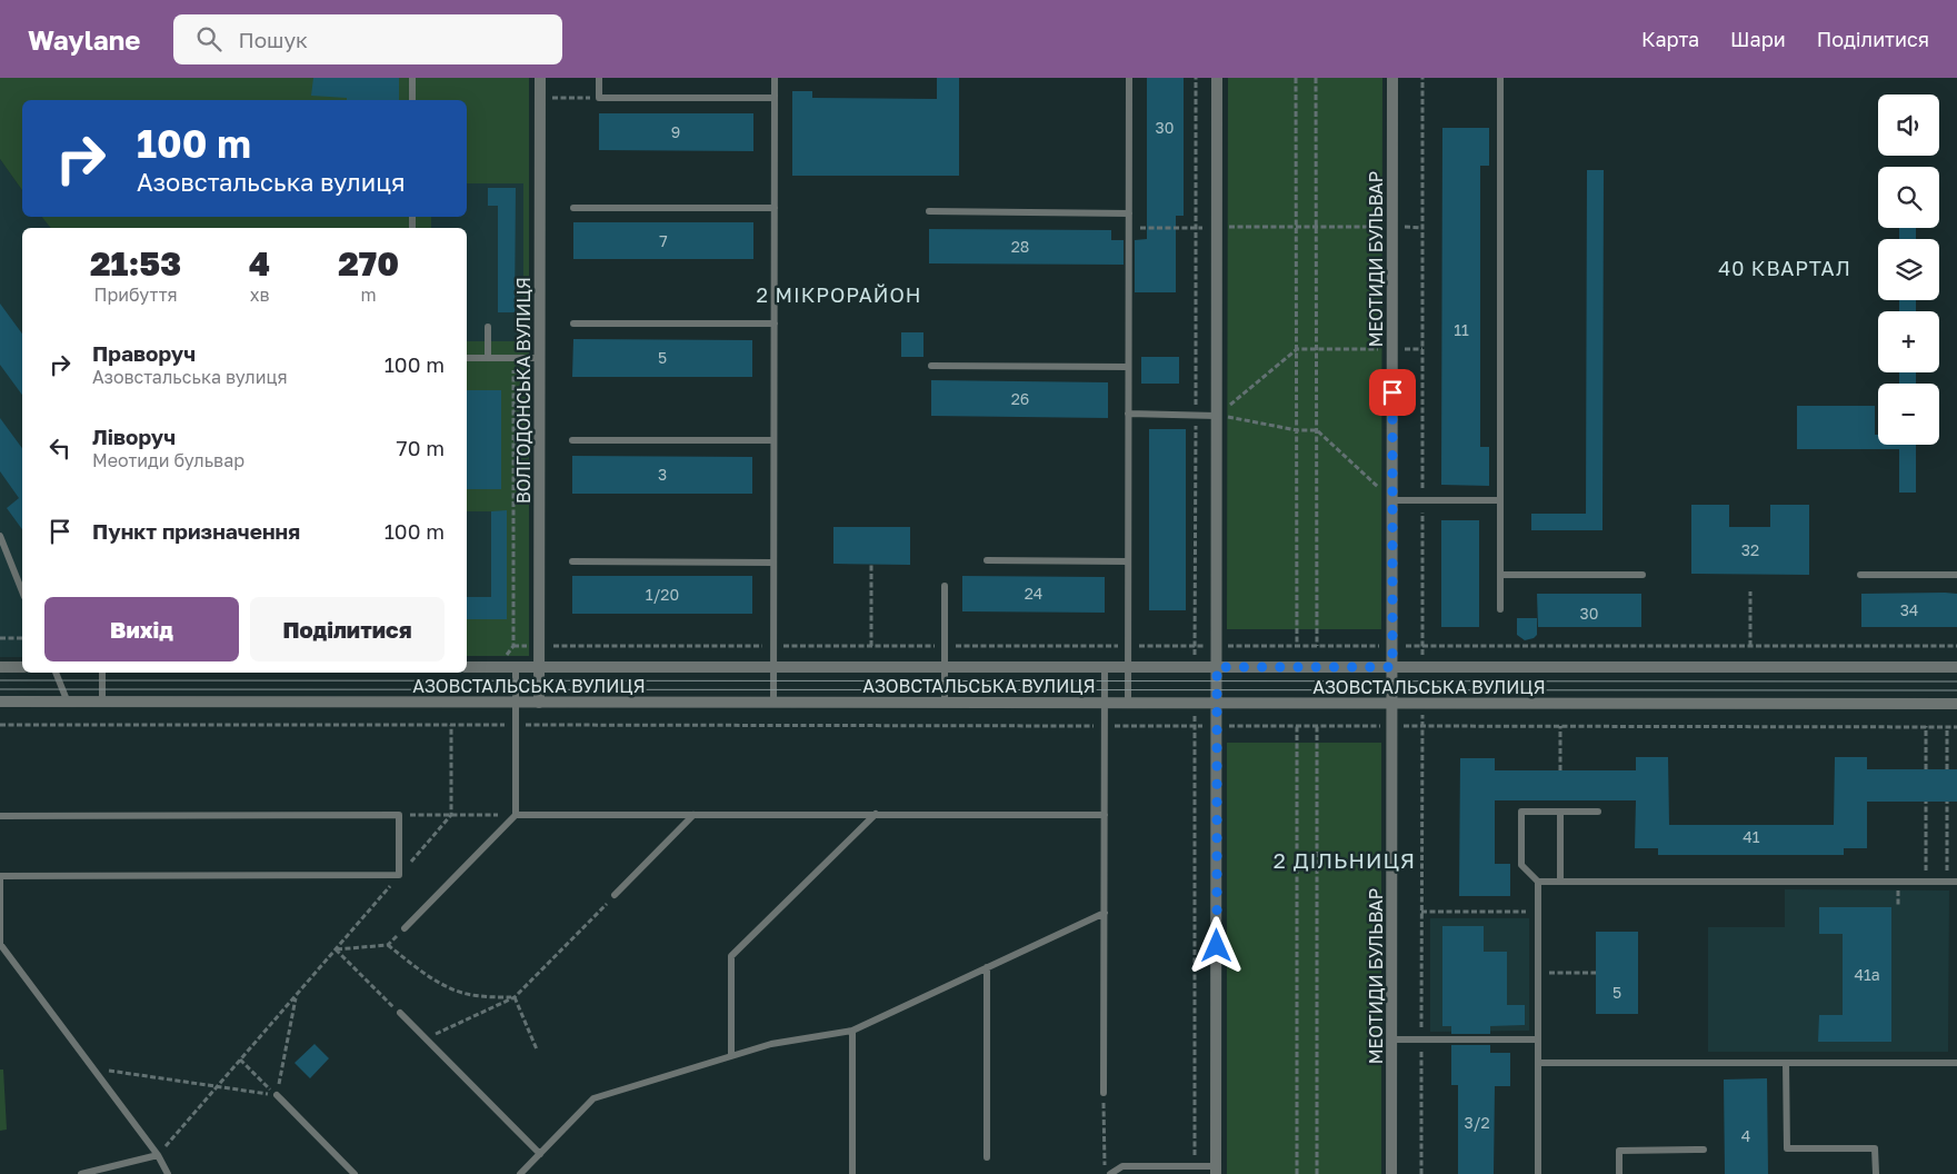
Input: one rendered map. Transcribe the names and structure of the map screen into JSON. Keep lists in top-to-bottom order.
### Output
{
  "streets": {
    "street": ["МЕОТИДИ БУЛЬВАР", "ВОЛГОДОНСЬКА ВУЛИЦЯ", "АЗОВСТАЛЬСЬКА ВУЛИЦЯ"]
  },
  "crossings": [
    ["МЕОТИДИ БУЛЬВАР", "АЗОВСТАЛЬСЬКА ВУЛИЦЯ"],
    ["ВОЛГОДОНСЬКА ВУЛИЦЯ", "АЗОВСТАЛЬСЬКА ВУЛИЦЯ"]
  ],
  "districts": ["40 КВАРТАЛ", "2 МІКРОРАЙОН", "2 ДІЛЬНИЦЯ"],
  "house_numbers": [
    "30",
    "9",
    "7",
    "28",
    "11",
    "5",
    "26",
    "3",
    "32",
    "24",
    "1/20",
    "34",
    "30",
    "41",
    "41а",
    "5",
    "3/2",
    "4"
  ],
  "page": {
    "header": "Waylane",
    "search": "Пошук",
    "nav": ["Карта", "Шари", "Поділитися"],
    "map_buttons": ["+", "−"],
    "turn": ["100 m", "Азовстальська вулиця"],
    "eta": [
      "21:53",
      "Прибуття",
      "4",
      "хв",
      "270",
      "m"
    ],
    "list": [
      {
        "name": "Праворуч",
        "note": "Азовстальська вулиця",
        "value": "100 m"
      },
      {
        "name": "Ліворуч",
        "note": "Меотиди бульвар",
        "value": "70 m"
      },
      {
        "name": "Пункт призначення",
        "value": "100 m"
      }
    ],
    "buttons": ["Вихід", "Поділитися"]
  }
}
